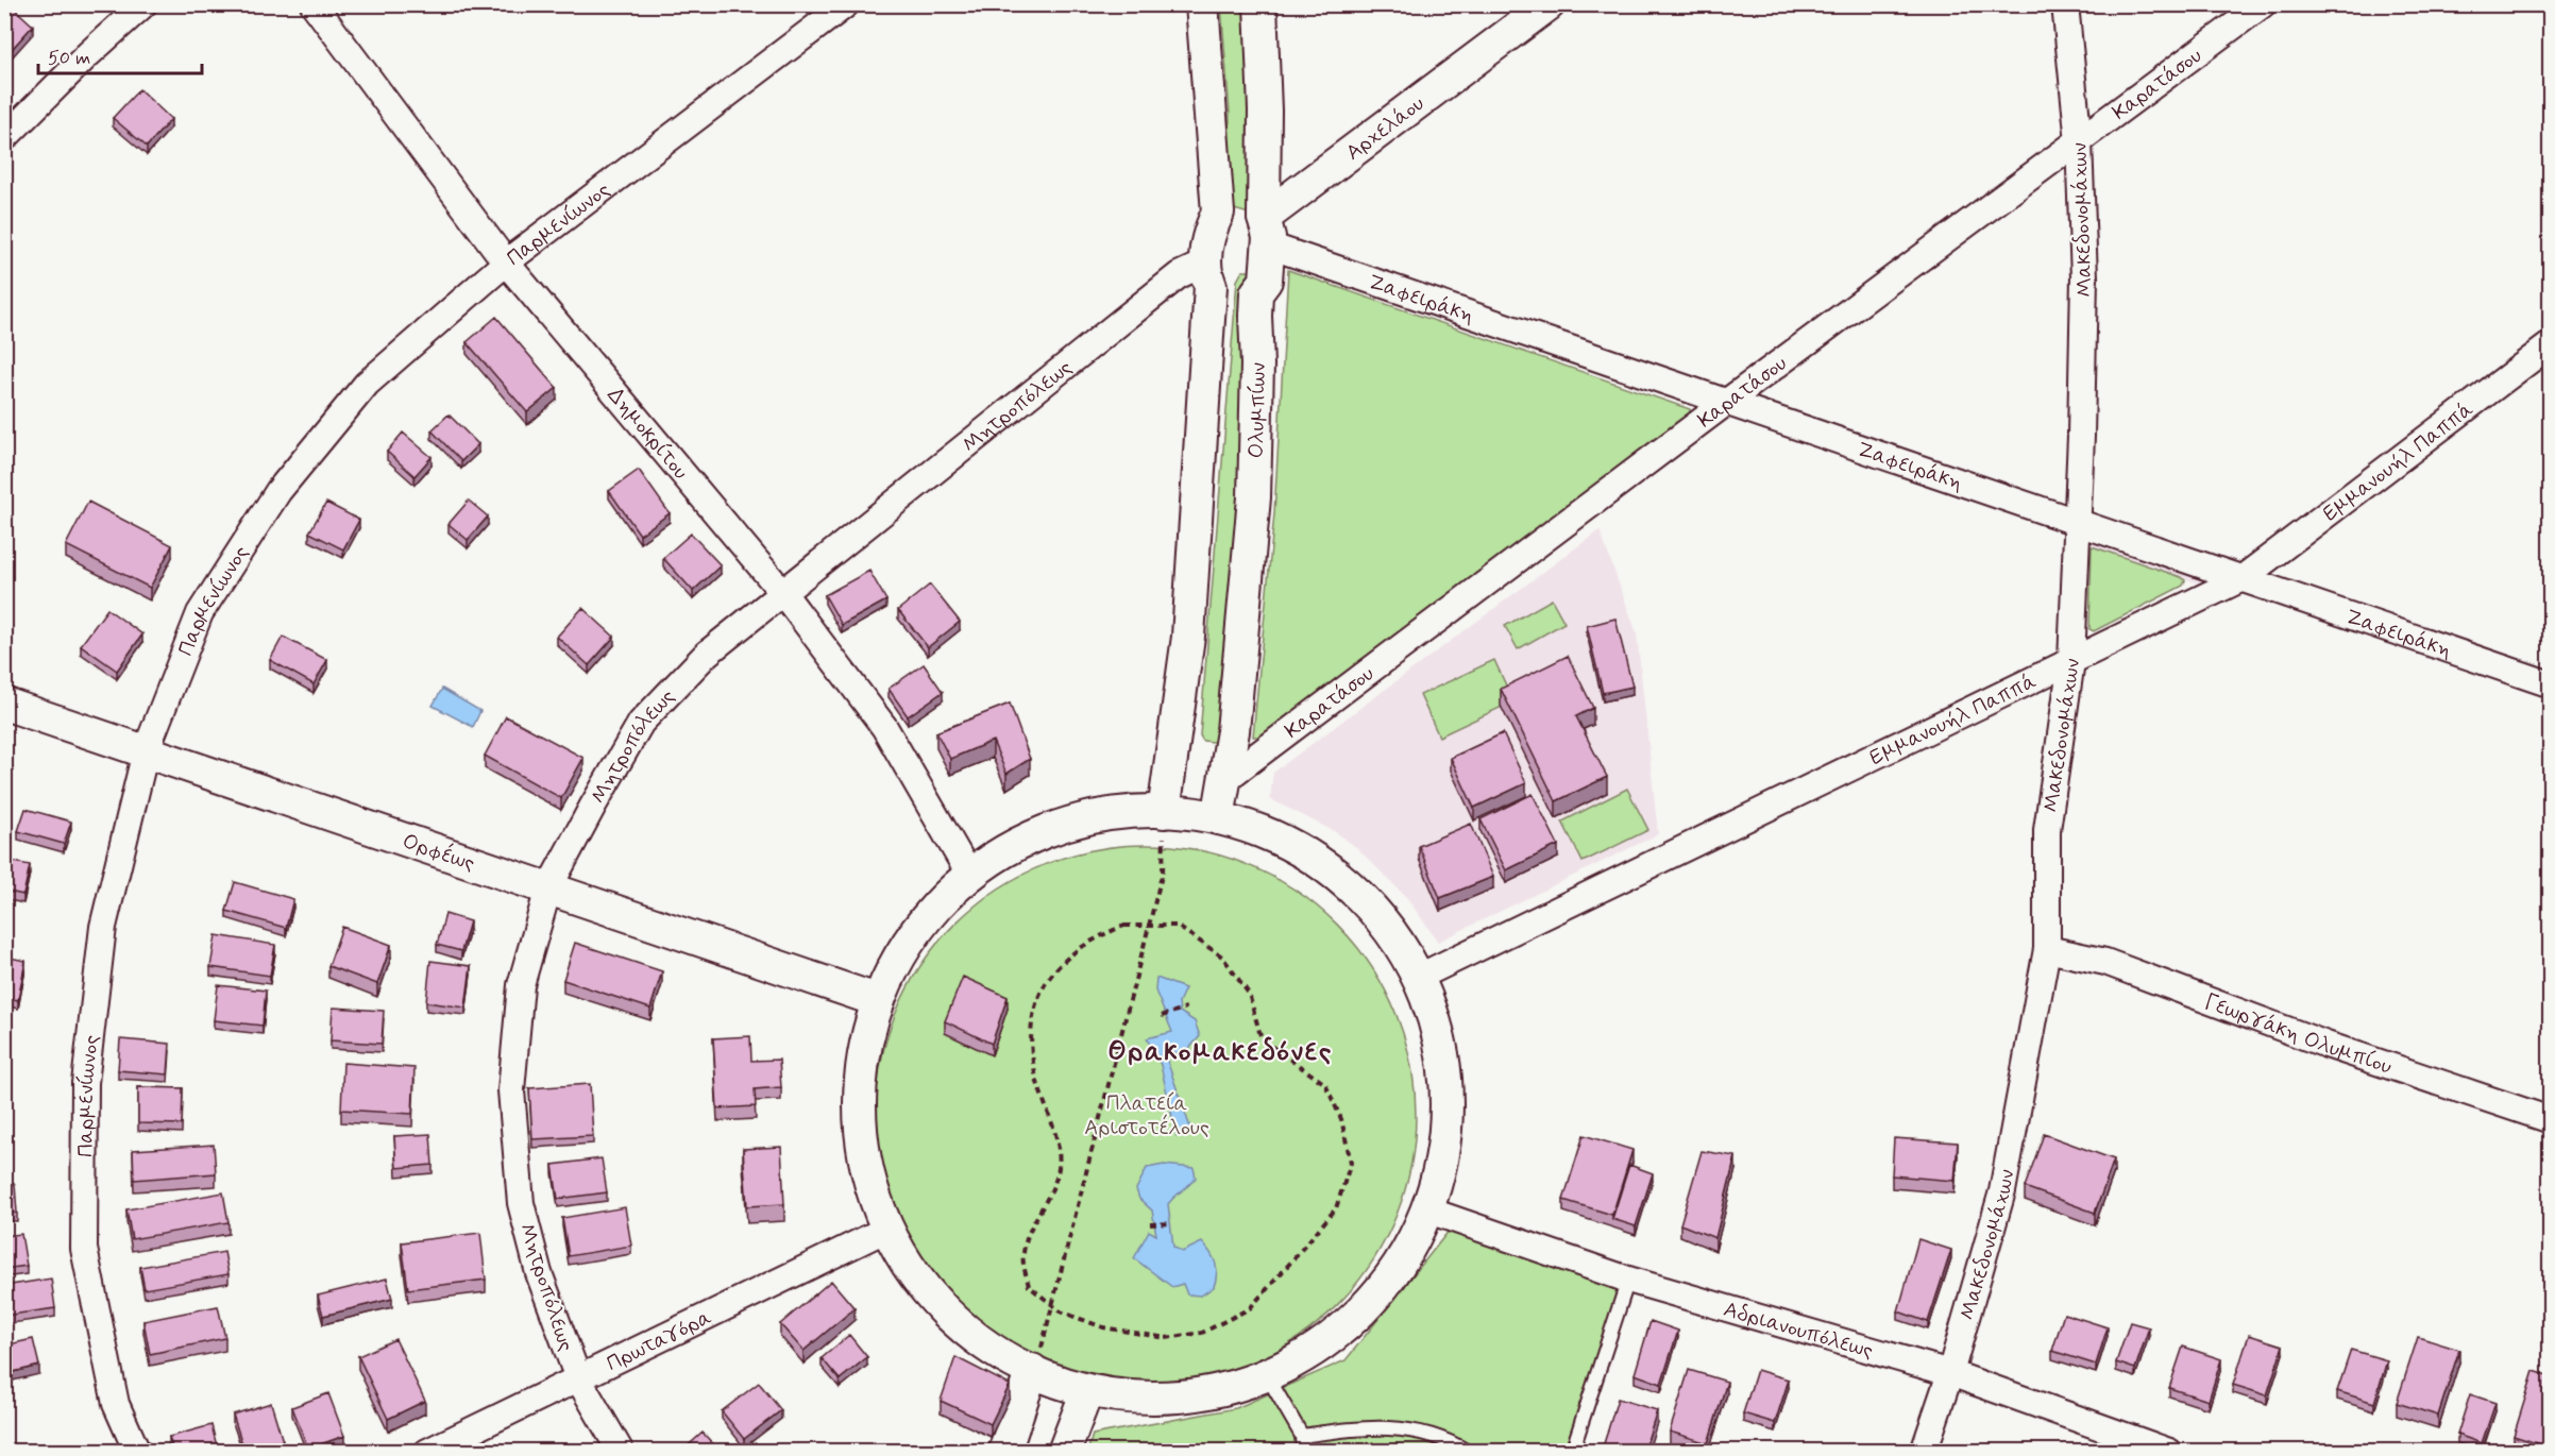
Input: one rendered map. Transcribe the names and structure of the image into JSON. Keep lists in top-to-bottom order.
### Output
{
  "streets": {
    "street": [
      "Καρατάσου",
      "Αρχελάου",
      "Μακεδονομάχων",
      "Παρμενίωνος",
      "Ζαφειράκη",
      "Μητροπόλεως",
      "Ολυμπίων",
      "Δημοκρίτου",
      "Εμμανουήλ Παππά",
      "Ορφέως",
      "Γεωργάκη Ολυμπίου",
      "Αδριανουπόλεως",
      "Πρωταγόρα"
    ]
  },
  "crossings": [
    ["Καρατάσου", "Μακεδονομάχων"],
    ["Καρατάσου", "Ζαφειράκη"],
    ["Καρατάσου", "Ολυμπίων"],
    ["Αρχελάου", "Ζαφειράκη"],
    ["Αρχελάου", "Μητροπόλεως"],
    ["Αρχελάου", "Ολυμπίων"],
    ["Μακεδονομάχων", "Ζαφειράκη"],
    ["Μακεδονομάχων", "Εμμανουήλ Παππά"],
    ["Μακεδονομάχων", "Γεωργάκη Ολυμπίου"],
    ["Μακεδονομάχων", "Αδριανουπόλεως"],
    ["Παρμενίωνος", "Δημοκρίτου"],
    ["Παρμενίωνος", "Ορφέως"],
    ["Ζαφειράκη", "Μητροπόλεως"],
    ["Ζαφειράκη", "Ολυμπίων"],
    ["Ζαφειράκη", "Εμμανουήλ Παππά"],
    ["Μητροπόλεως", "Ολυμπίων"],
    ["Μητροπόλεως", "Δημοκρίτου"],
    ["Μητροπόλεως", "Ορφέως"],
    ["Μητροπόλεως", "Πρωταγόρα"]
  ],
  "districts": ["Θρακομακεδόνες"],
  "parks": ["Πλατεία Αριστοτέλους"],
  "scale_bar": "50 m"
}
